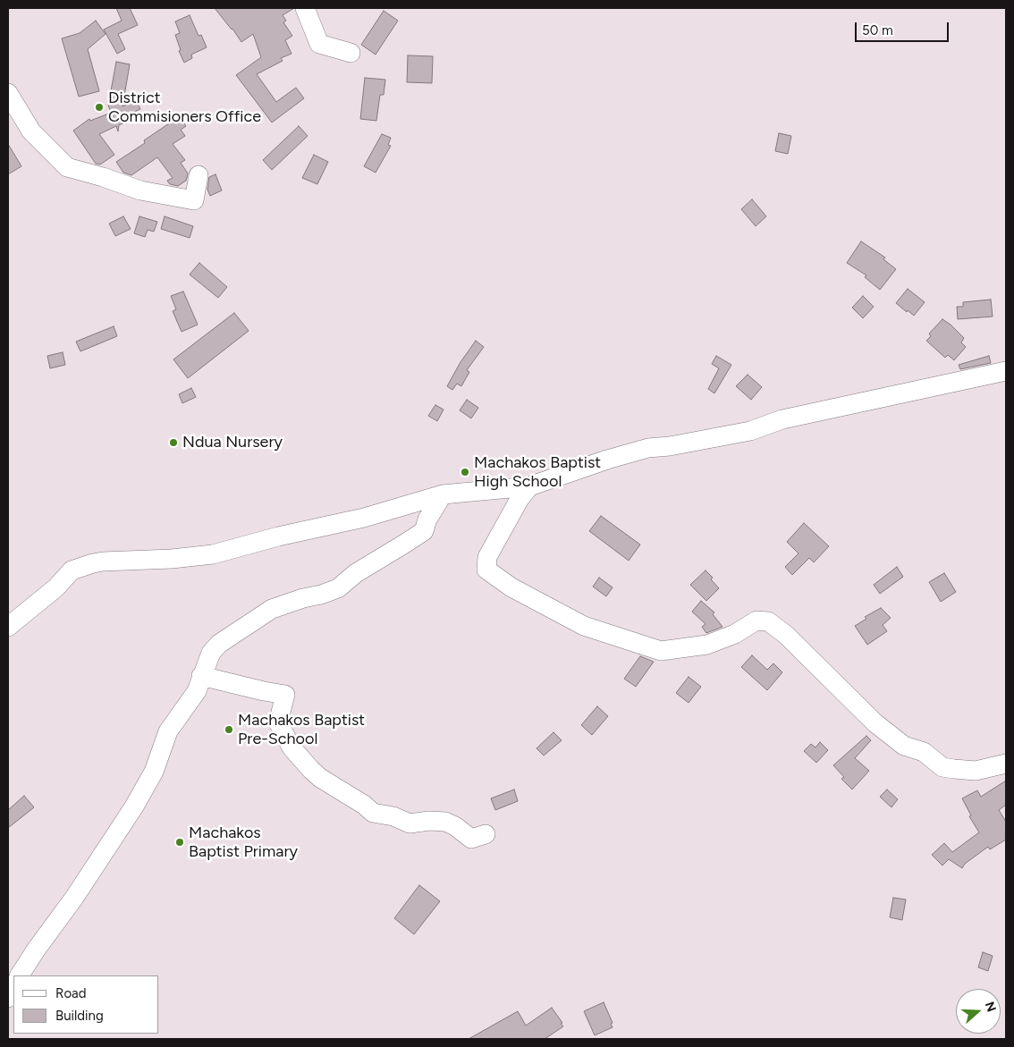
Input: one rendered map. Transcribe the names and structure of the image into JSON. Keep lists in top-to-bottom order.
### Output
{
  "places": [
    "District Commisioners Office",
    "Ndua Nursery",
    "Machakos Baptist High School",
    "Machakos Baptist Pre-School",
    "Machakos Baptist Primary"
  ],
  "legend": ["Road", "Building"],
  "scale_bar": "50 m",
  "north": "right"
}
